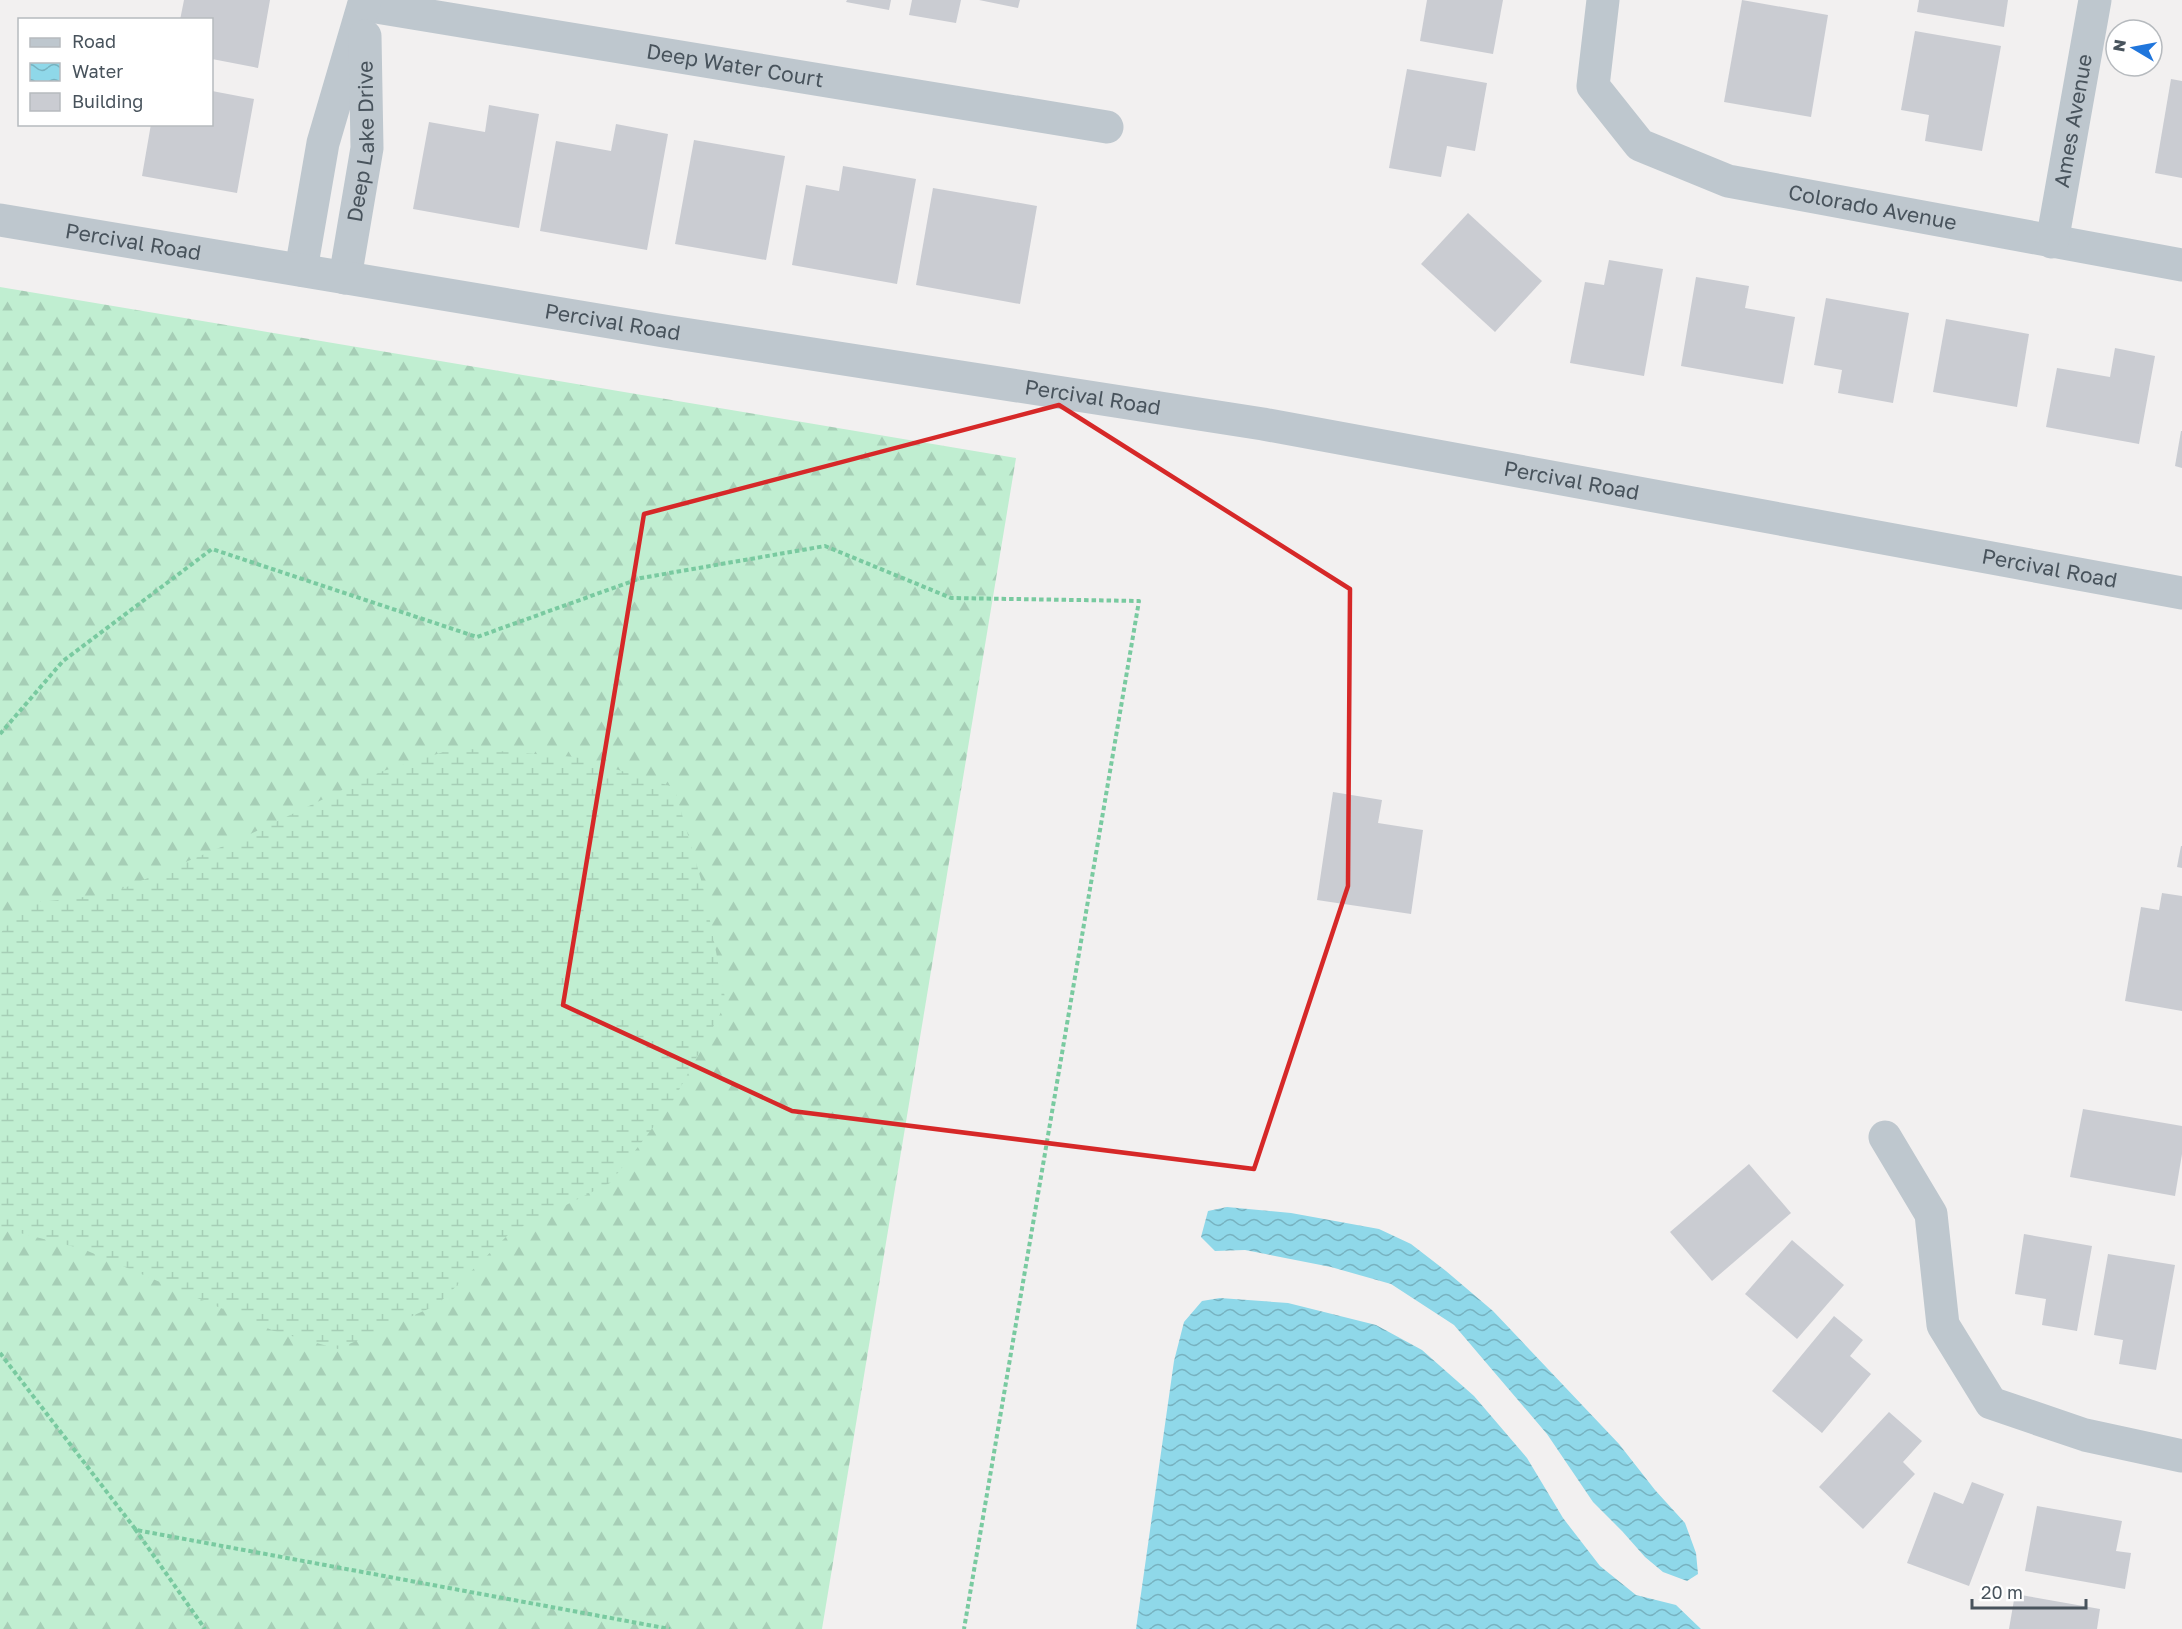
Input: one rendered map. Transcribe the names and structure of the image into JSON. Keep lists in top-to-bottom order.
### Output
{
  "streets": {
    "street": [
      "Deep Water Court",
      "Ames Avenue",
      "Deep Lake Drive",
      "Colorado Avenue",
      "Percival Road"
    ]
  },
  "crossings": [
    ["Deep Water Court", "Deep Lake Drive"],
    ["Ames Avenue", "Colorado Avenue"],
    ["Deep Lake Drive", "Percival Road"]
  ],
  "legend": ["Road", "Water", "Building"],
  "scale_bar": "20 m",
  "north": "left"
}
